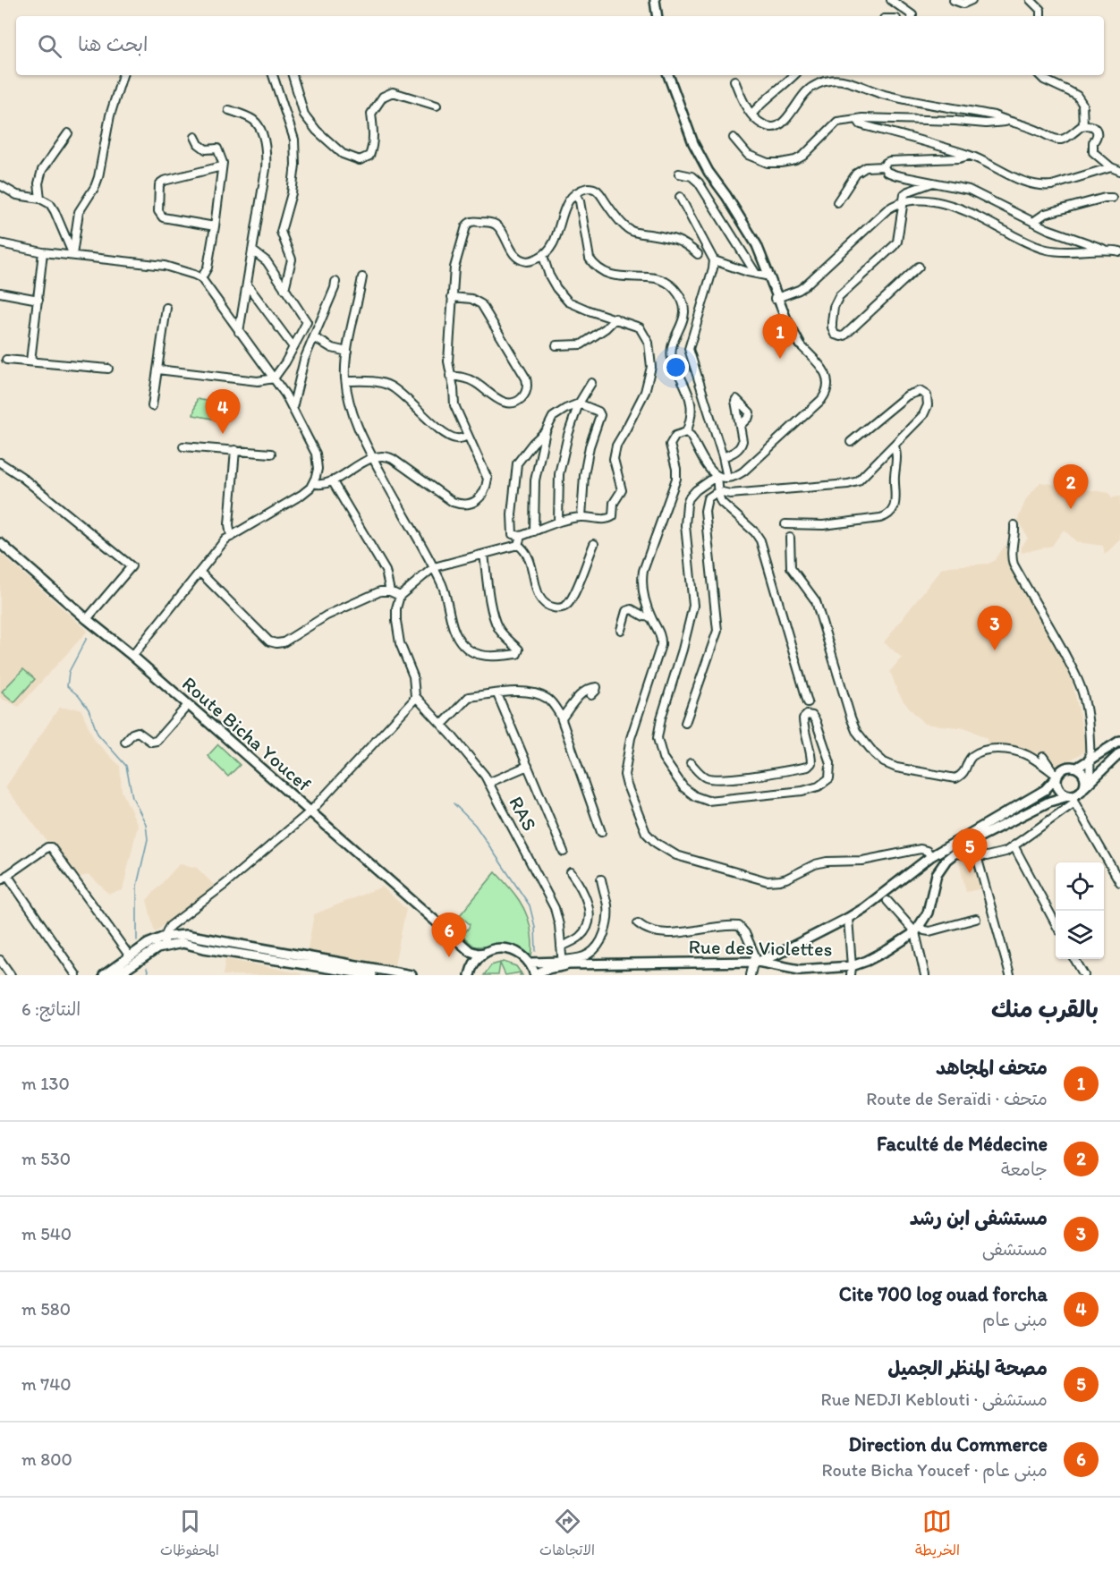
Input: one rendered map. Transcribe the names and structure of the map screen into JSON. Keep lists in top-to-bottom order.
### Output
{
  "streets": {
    "main road": ["Route Bicha Youcef", "Rue des Violettes"],
    "street": ["RAS"]
  },
  "crossings": [
    ["RAS", "Rue des Violettes"]
  ],
  "page": {
    "search": "ابحث هنا",
    "pins": [
      "1",
      "4",
      "2",
      "3",
      "5",
      "6"
    ],
    "heading": ["بالقرب منك", "النتائج: 6"],
    "list": [
      {
        "mark": "1",
        "name": "متحف المجاهد",
        "note": "متحف · Route de Seraïdi",
        "value": "130 m"
      },
      {
        "mark": "2",
        "name": "Faculté de Médecine",
        "note": "جامعة",
        "value": "530 m"
      },
      {
        "mark": "3",
        "name": "مستشفى ابن رشد",
        "note": "مستشفى",
        "value": "540 m"
      },
      {
        "mark": "4",
        "name": "Cite 700 log ouad forcha",
        "note": "مبنى عام",
        "value": "580 m"
      },
      {
        "mark": "5",
        "name": "مصحة المنظر الجميل",
        "note": "مستشفى · Rue NEDJI Keblouti",
        "value": "740 m"
      },
      {
        "mark": "6",
        "name": "Direction du Commerce",
        "note": "مبنى عام · Route Bicha Youcef",
        "value": "800 m"
      }
    ],
    "nav": ["الخريطة", "الاتجاهات", "المحفوظات"]
  }
}
